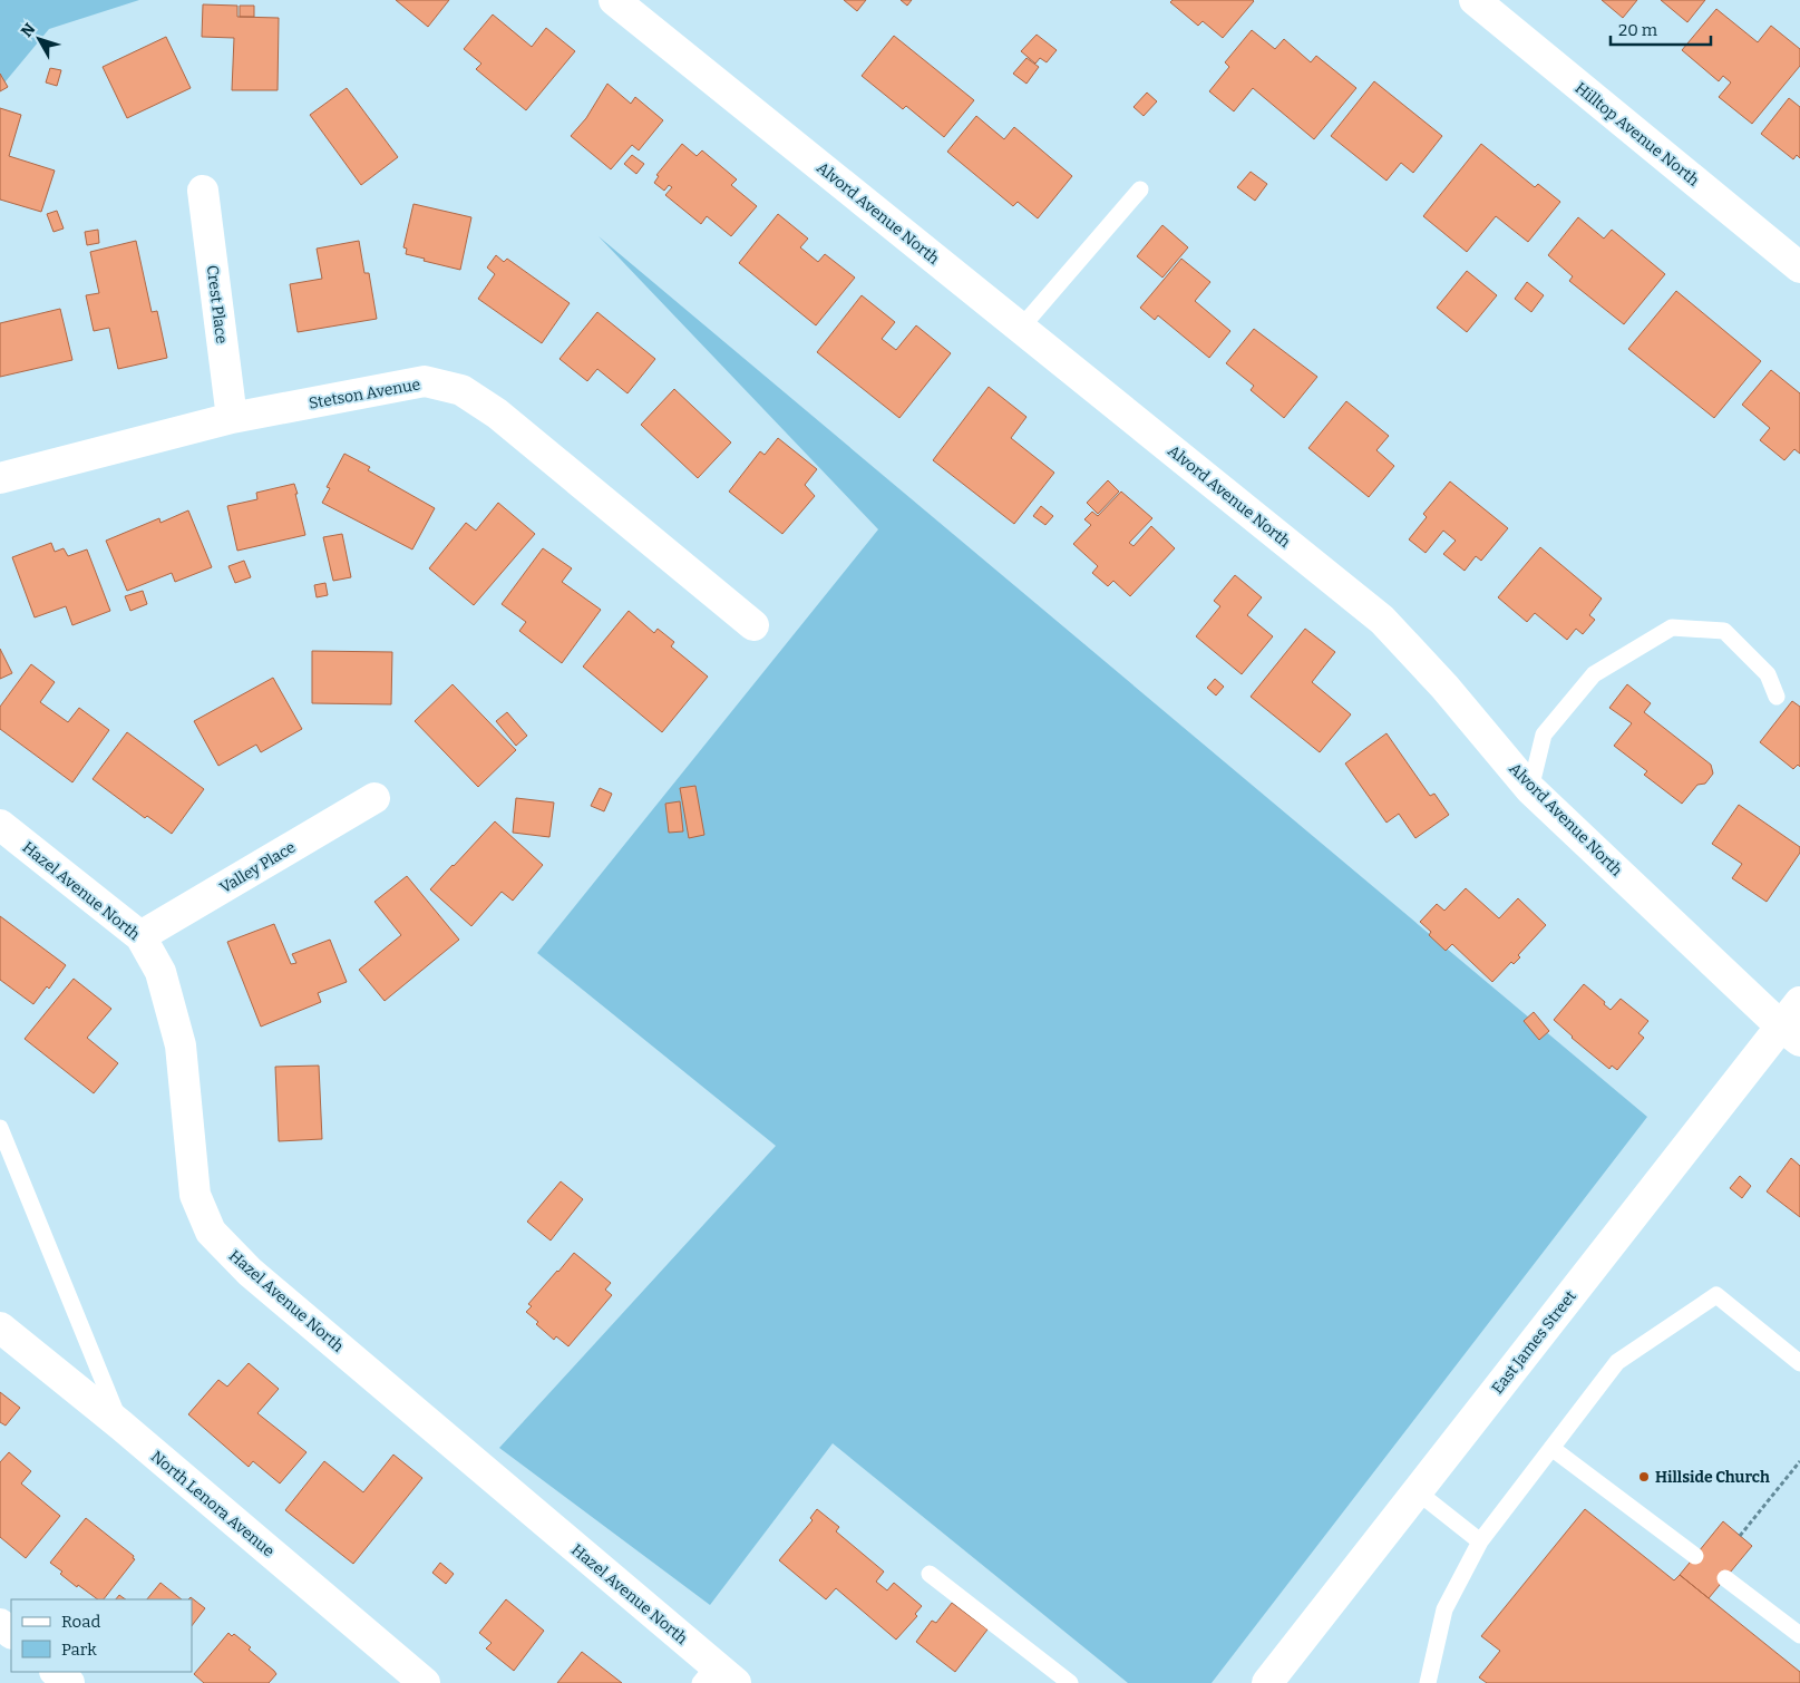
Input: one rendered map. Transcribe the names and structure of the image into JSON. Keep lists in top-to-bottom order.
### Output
{
  "streets": {
    "street": [
      "Hilltop Avenue North",
      "Alvord Avenue North",
      "Crest Place",
      "Stetson Avenue",
      "Valley Place",
      "Hazel Avenue North",
      "East James Street",
      "North Lenora Avenue"
    ]
  },
  "crossings": [
    ["Alvord Avenue North", "East James Street"],
    ["Crest Place", "Stetson Avenue"],
    ["Valley Place", "Hazel Avenue North"]
  ],
  "places": ["Hillside Church"],
  "legend": ["Road", "Park"],
  "scale_bar": "20 m",
  "north": "top left"
}
